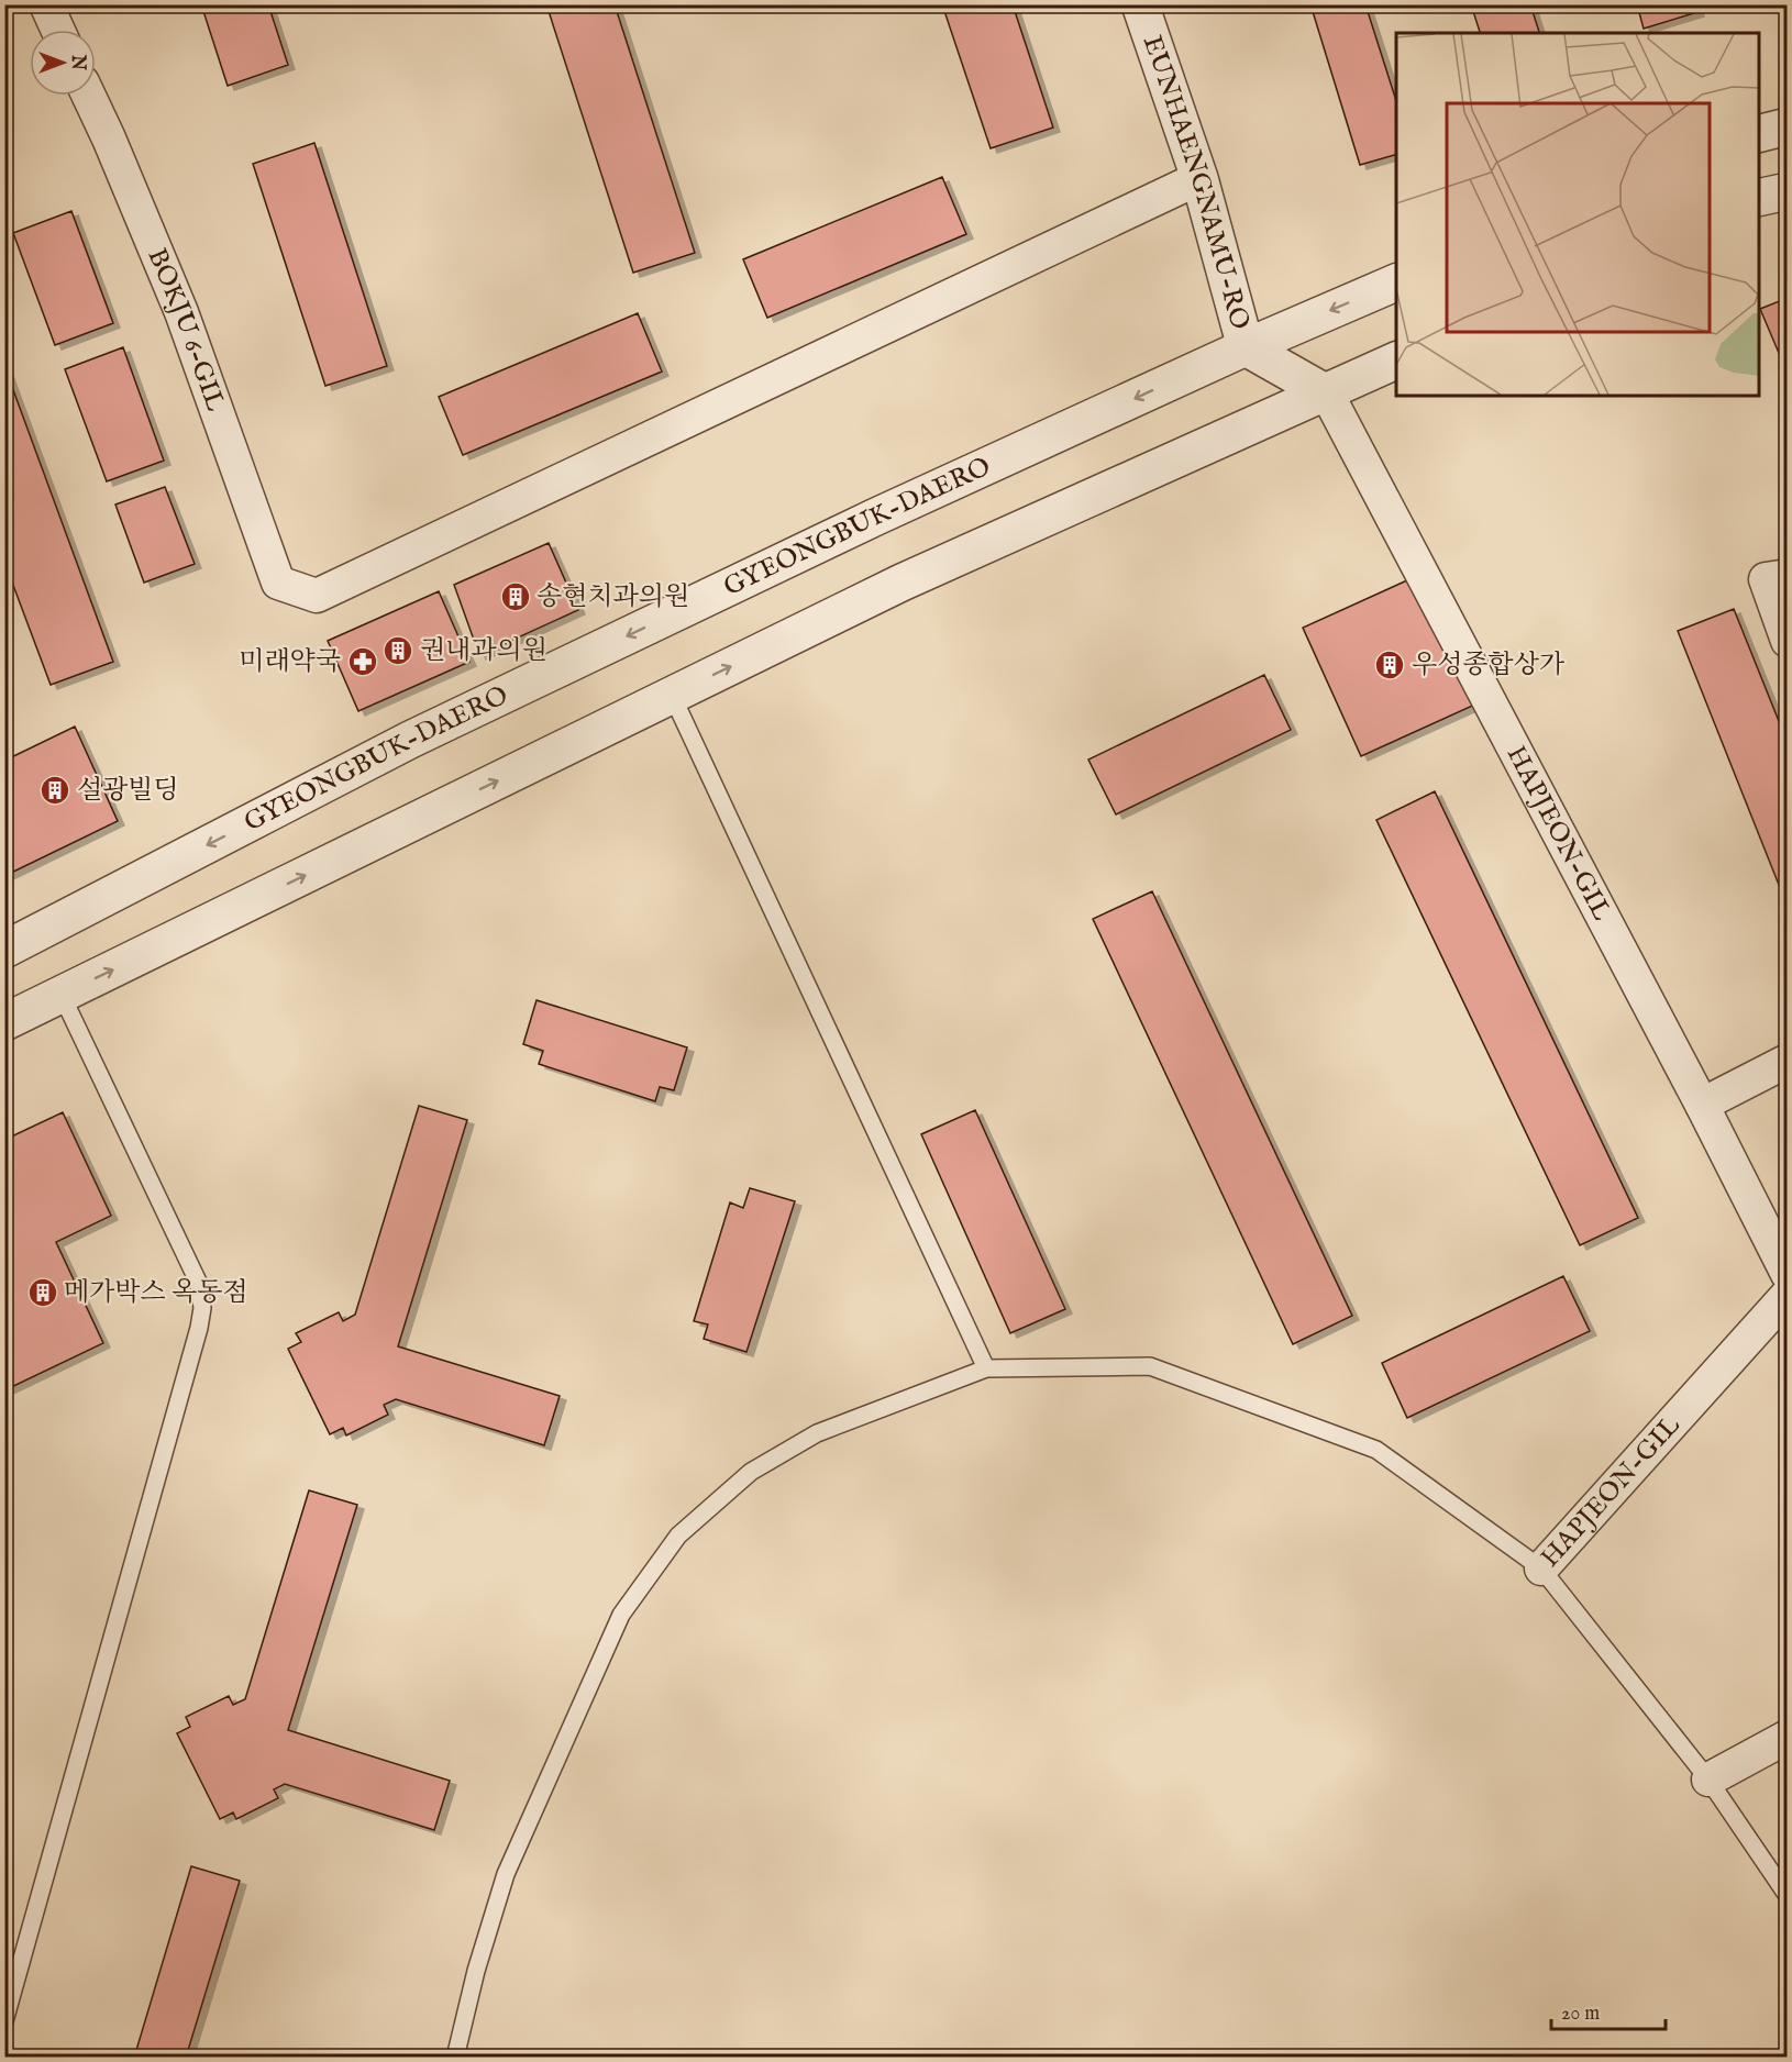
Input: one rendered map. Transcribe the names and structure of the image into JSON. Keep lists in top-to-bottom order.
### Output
{
  "streets": {
    "street": [
      "EUNHAENGNAMU-RO",
      "BOKJU 6-GIL",
      "GYEONGBUK-DAERO",
      "HAPJEON-GIL"
    ]
  },
  "crossings": [
    ["EUNHAENGNAMU-RO", "BOKJU 6-GIL"],
    ["EUNHAENGNAMU-RO", "GYEONGBUK-DAERO"],
    ["EUNHAENGNAMU-RO", "HAPJEON-GIL"]
  ],
  "places": {
    "building": [
      "송현치과의원",
      "권내과의원",
      "우성종합상가",
      "설광빌딩",
      "메가박스 옥동점"
    ],
    "pharmacy": ["미래약국"]
  },
  "scale_bar": "20 m",
  "north": "right"
}
